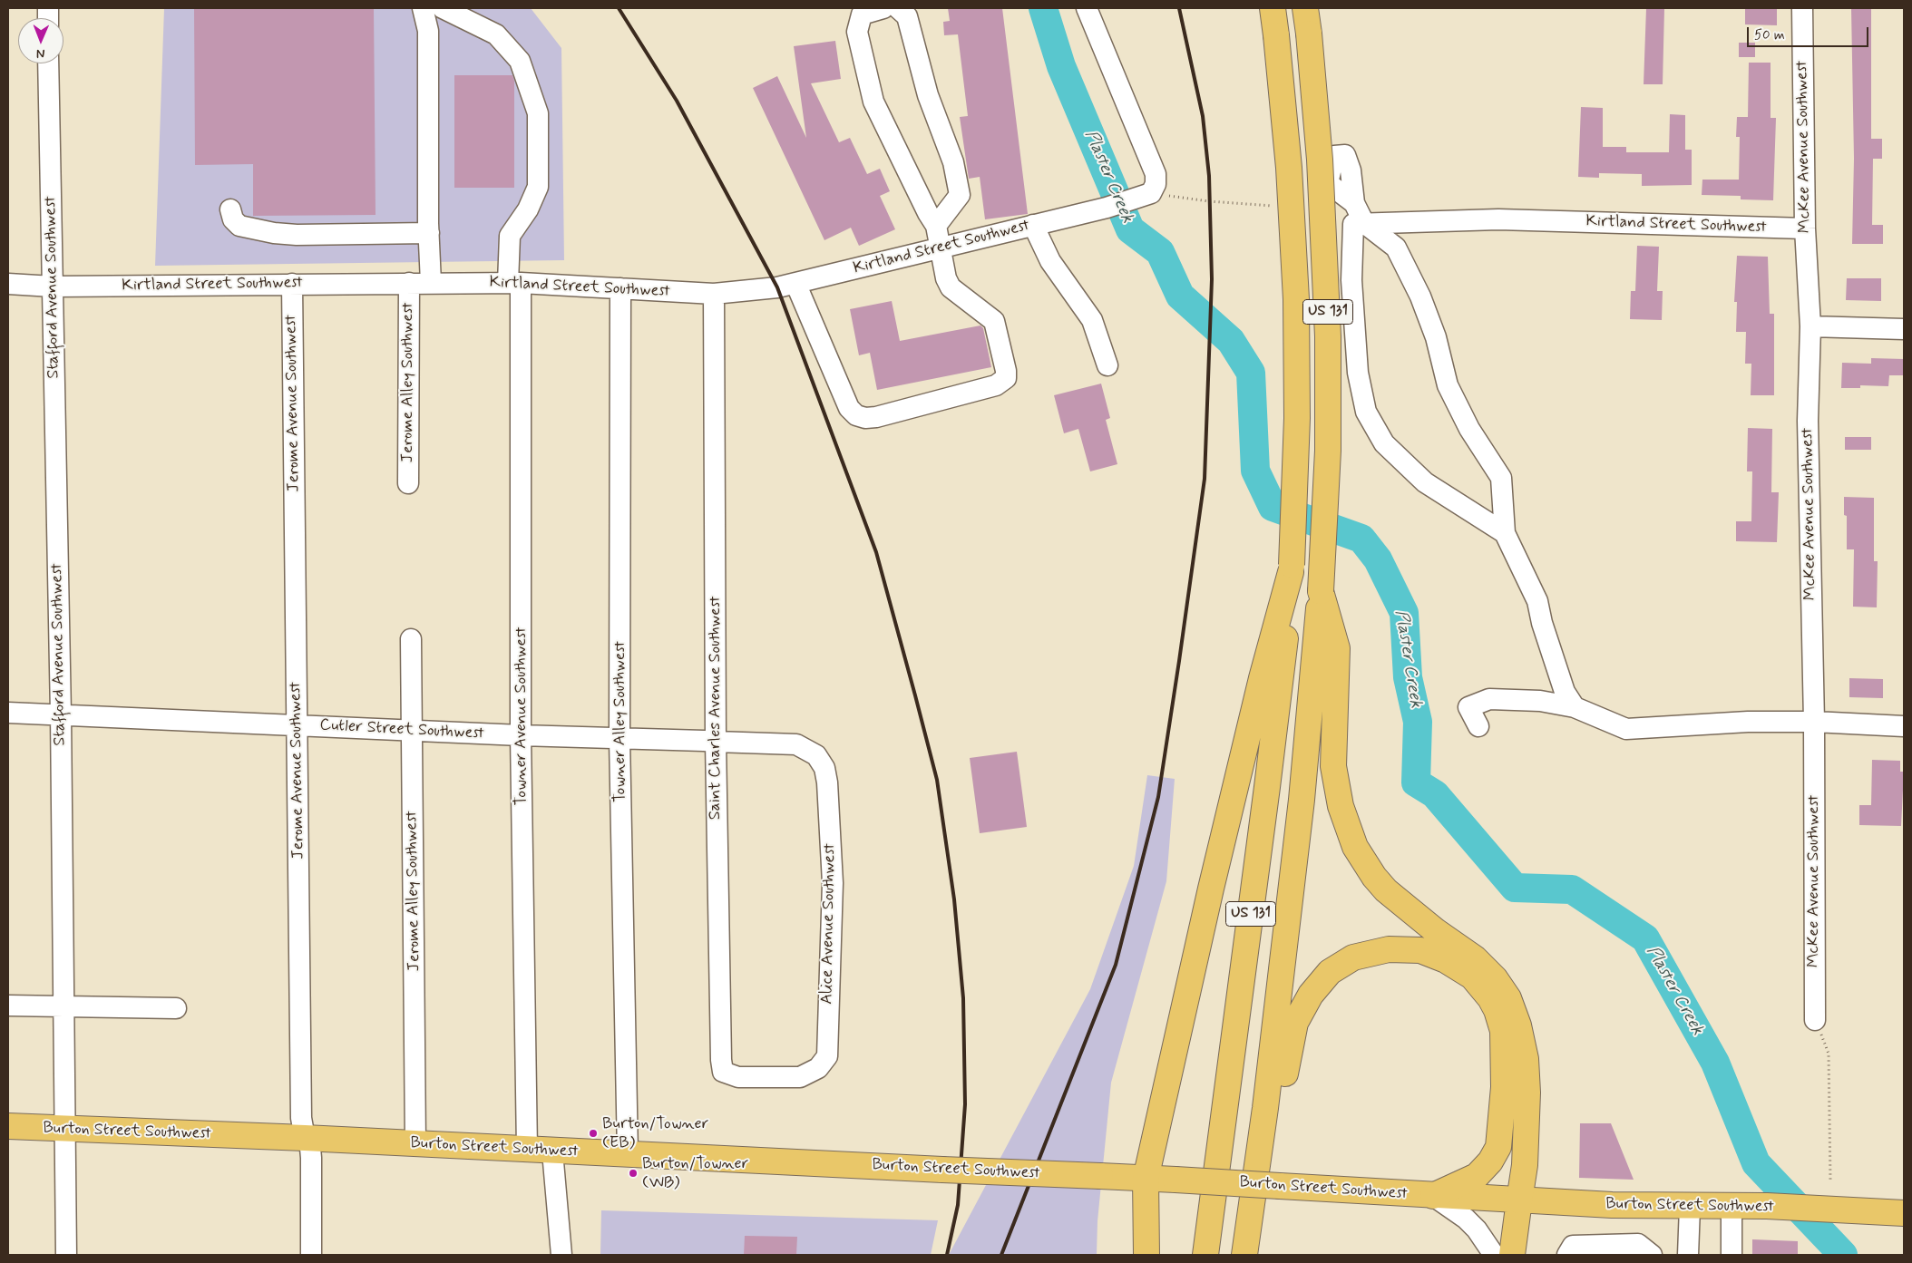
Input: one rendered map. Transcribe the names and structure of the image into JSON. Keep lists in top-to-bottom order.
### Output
{
  "streets": {
    "main road": ["US 131", "Burton Street Southwest"],
    "street": [
      "McKee Avenue Southwest",
      "Kirtland Street Southwest",
      "Stafford Avenue Southwest",
      "Jerome Alley Southwest",
      "Jerome Avenue Southwest",
      "Saint Charles Avenue Southwest",
      "Towner Avenue Southwest",
      "Towner Alley Southwest",
      "Cutler Street Southwest",
      "Alice Avenue Southwest"
    ]
  },
  "crossings": [
    ["McKee Avenue Southwest", "Kirtland Street Southwest"],
    ["Kirtland Street Southwest", "Stafford Avenue Southwest"],
    ["Kirtland Street Southwest", "Jerome Alley Southwest"],
    ["Kirtland Street Southwest", "Jerome Avenue Southwest"],
    ["Kirtland Street Southwest", "Saint Charles Avenue Southwest"],
    ["Kirtland Street Southwest", "Towner Avenue Southwest"],
    ["Kirtland Street Southwest", "Towner Alley Southwest"],
    ["Stafford Avenue Southwest", "Cutler Street Southwest"],
    ["Stafford Avenue Southwest", "Burton Street Southwest"],
    ["Jerome Alley Southwest", "Cutler Street Southwest"],
    ["Jerome Alley Southwest", "Burton Street Southwest"],
    ["Jerome Avenue Southwest", "Cutler Street Southwest"],
    ["Jerome Avenue Southwest", "Burton Street Southwest"],
    ["Saint Charles Avenue Southwest", "Cutler Street Southwest"],
    ["Saint Charles Avenue Southwest", "Alice Avenue Southwest"],
    ["Towner Avenue Southwest", "Cutler Street Southwest"],
    ["Towner Avenue Southwest", "Burton Street Southwest"],
    ["Towner Alley Southwest", "Cutler Street Southwest"],
    ["Towner Alley Southwest", "Burton Street Southwest"],
    ["Cutler Street Southwest", "Alice Avenue Southwest"]
  ],
  "water": ["Plaster Creek"],
  "places": ["Burton/Towner (EB)", "Burton/Towner (WB)"],
  "scale_bar": "50 m",
  "north": "bottom"
}
